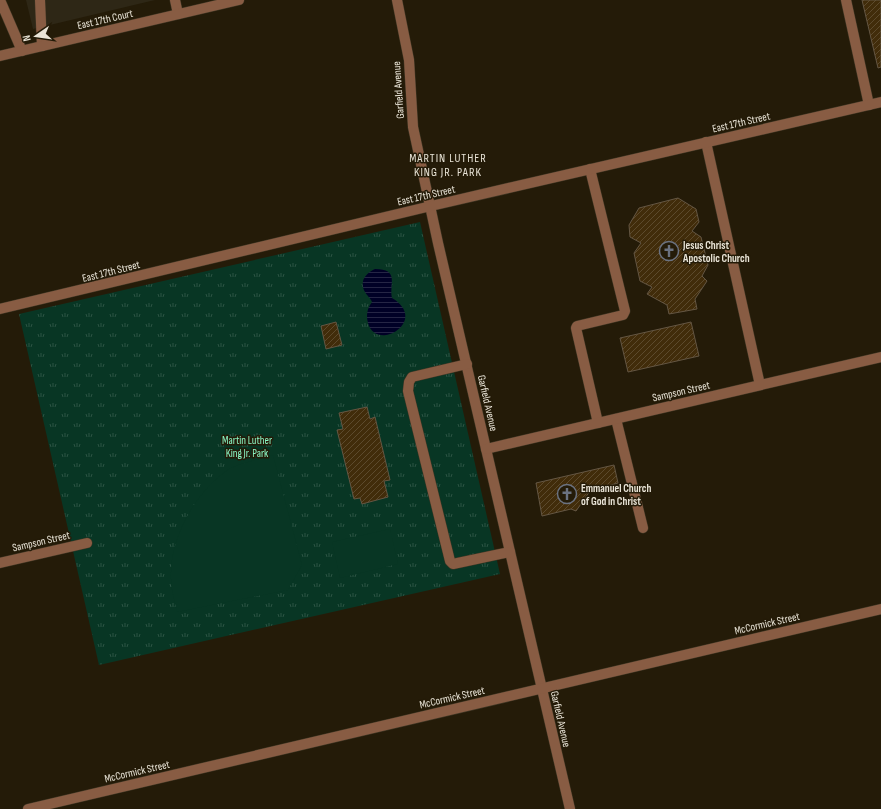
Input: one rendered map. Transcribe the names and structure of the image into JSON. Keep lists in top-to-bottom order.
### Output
{
  "streets": {
    "street": [
      "East 17th Court",
      "Garfield Avenue",
      "East 17th Street",
      "Sampson Street",
      "McCormick Street"
    ]
  },
  "crossings": [
    ["Garfield Avenue", "East 17th Street"],
    ["Garfield Avenue", "Sampson Street"],
    ["Garfield Avenue", "McCormick Street"]
  ],
  "districts": ["MARTIN LUTHER KING JR. PARK"],
  "parks": ["Martin Luther King Jr. Park"],
  "places": {
    "church": ["Jesus Christ Apostolic Church", "Emmanuel Church of God in Christ"]
  },
  "north": "left"
}
